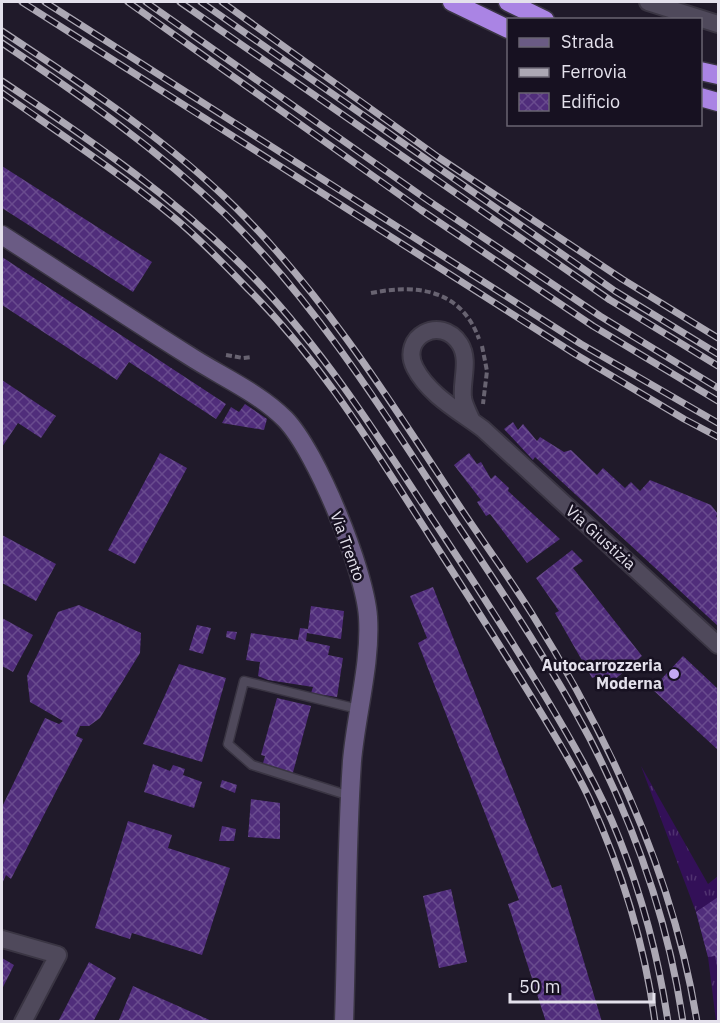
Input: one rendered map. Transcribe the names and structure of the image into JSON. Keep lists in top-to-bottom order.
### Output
{
  "streets": {
    "street": ["Via Giustizia", "Via Trento"]
  },
  "places": ["Autocarrozzeria Moderna"],
  "legend": ["Strada", "Ferrovia", "Edificio"],
  "scale_bar": "50 m"
}
